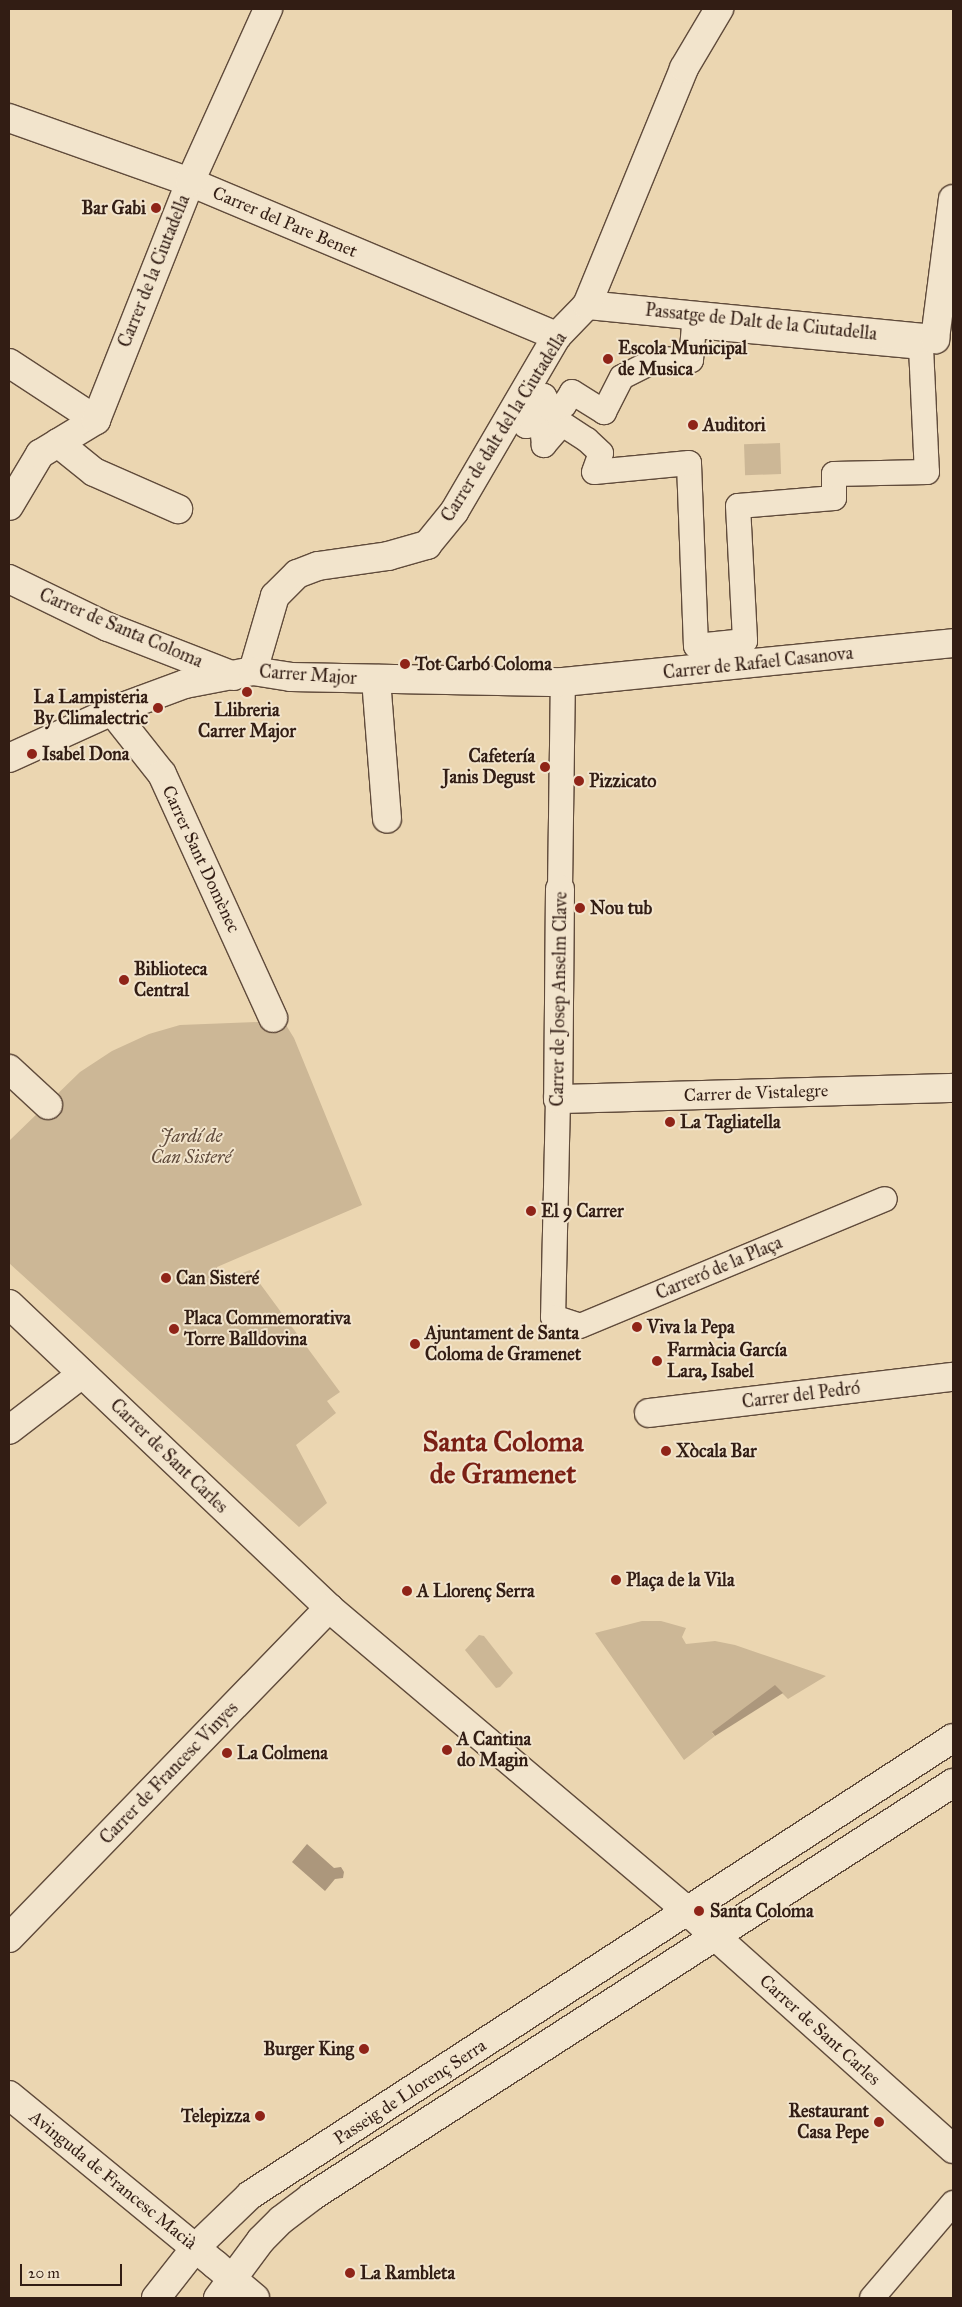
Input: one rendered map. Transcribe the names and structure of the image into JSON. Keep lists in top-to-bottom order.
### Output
{
  "streets": {
    "street": [
      "Carrer del Pare Benet",
      "Carrer de la Ciutadella",
      "Passatge de Dalt de la Ciutadella",
      "Carrer de dalt del la Ciutadella",
      "Carrer de Santa Coloma",
      "Carrer de Rafael Casanova",
      "Carrer Major",
      "Carrer Sant Domènec",
      "Carrer de Josep Anselm Clave",
      "Carrer de Vistalegre",
      "Carreró de la Plaça",
      "Carrer del Pedró",
      "Carrer de Sant Carles",
      "Carrer de Francesc Vinyes",
      "Passeig de Llorenç Serra",
      "Avinguda de Francesc Macià"
    ]
  },
  "crossings": [
    ["Carrer del Pare Benet", "Carrer de la Ciutadella"],
    ["Carrer del Pare Benet", "Carrer de dalt del la Ciutadella"],
    ["Passatge de Dalt de la Ciutadella", "Carrer de dalt del la Ciutadella"],
    ["Carrer de dalt del la Ciutadella", "Carrer de Santa Coloma"],
    ["Carrer de dalt del la Ciutadella", "Carrer Major"],
    ["Carrer de Santa Coloma", "Carrer Major"],
    ["Carrer de Rafael Casanova", "Carrer Major"],
    ["Carrer de Rafael Casanova", "Carrer de Josep Anselm Clave"],
    ["Carrer Major", "Carrer Sant Domènec"],
    ["Carrer Major", "Carrer de Josep Anselm Clave"],
    ["Carrer de Josep Anselm Clave", "Carrer de Vistalegre"],
    ["Carrer de Josep Anselm Clave", "Carreró de la Plaça"],
    ["Carrer de Sant Carles", "Carrer de Francesc Vinyes"],
    ["Carrer de Sant Carles", "Passeig de Llorenç Serra"],
    ["Passeig de Llorenç Serra", "Avinguda de Francesc Macià"]
  ],
  "districts": ["Santa Coloma de Gramenet"],
  "parks": ["Jardí de Can Sisteré"],
  "places": [
    "Bar Gabi",
    "Escola Municipal de Musica",
    "Auditori",
    "Tot Carbó Coloma",
    "Llibreria Carrer Major",
    "La Lampisteria By Climalectric",
    "Isabel Dona",
    "Cafetería Janis Degust",
    "Pizzicato",
    "Nou tub",
    "Biblioteca Central",
    "La Tagliatella",
    "El 9 Carrer",
    "Can Sisteré",
    "Viva la Pepa",
    "Placa Commemorativa Torre Balldovina",
    "Ajuntament de Santa Coloma de Gramenet",
    "Farmàcia García Lara, Isabel",
    "Xòcala Bar",
    "Plaça de la Vila",
    "A Llorenç Serra",
    "A Cantina do Magin",
    "La Colmena",
    "Santa Coloma",
    "Burger King",
    "Telepizza",
    "Restaurant Casa Pepe",
    "La Rambleta"
  ],
  "scale_bar": "20 m"
}
